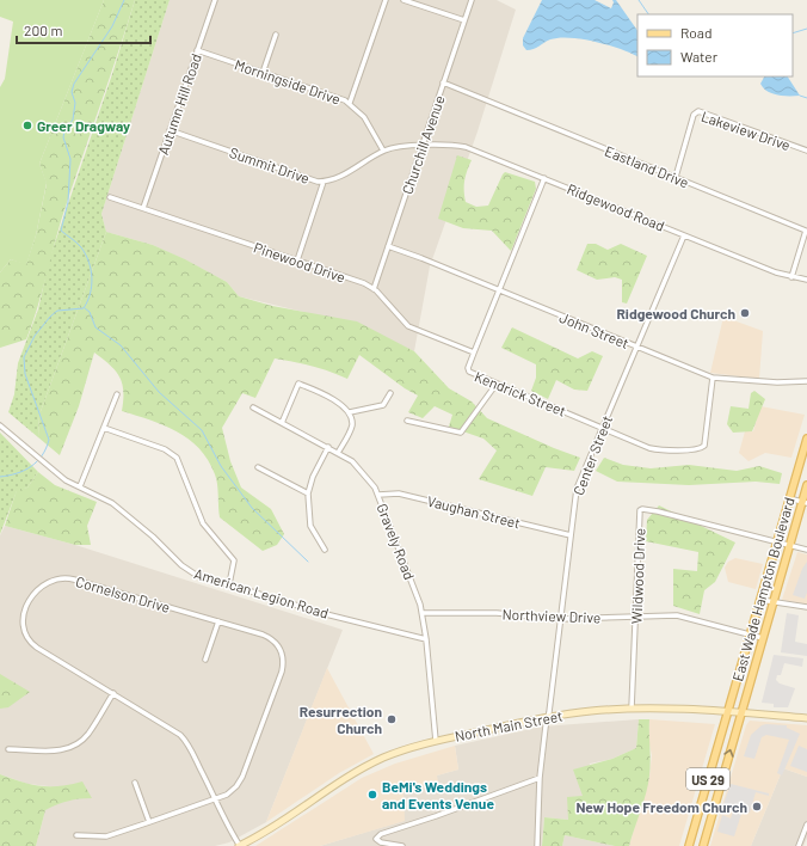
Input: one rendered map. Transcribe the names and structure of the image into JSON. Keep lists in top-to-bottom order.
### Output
{
  "streets": {
    "main road": ["East Wade Hampton Boulevard", "North Main Street", "US 29"],
    "street": [
      "Morningside Drive",
      "Autumn Hill Road",
      "Lakeview Drive",
      "Churchill Avenue",
      "Summit Drive",
      "Eastland Drive",
      "Ridgewood Road",
      "Pinewood Drive",
      "John Street",
      "Kendrick Street",
      "Center Street",
      "Vaughan Street",
      "Gravely Road",
      "Wildwood Drive",
      "American Legion Road",
      "Cornelson Drive",
      "Northview Drive"
    ]
  },
  "crossings": [
    ["Morningside Drive", "Autumn Hill Road"],
    ["Morningside Drive", "Summit Drive"],
    ["Autumn Hill Road", "Summit Drive"],
    ["Autumn Hill Road", "Pinewood Drive"],
    ["Lakeview Drive", "Eastland Drive"],
    ["Churchill Avenue", "Summit Drive"],
    ["Churchill Avenue", "Eastland Drive"],
    ["Churchill Avenue", "Ridgewood Road"],
    ["Churchill Avenue", "Pinewood Drive"],
    ["Churchill Avenue", "John Street"],
    ["Summit Drive", "Ridgewood Road"],
    ["Eastland Drive", "Ridgewood Road"],
    ["Ridgewood Road", "Kendrick Street"],
    ["Ridgewood Road", "Center Street"],
    ["Pinewood Drive", "Kendrick Street"],
    ["John Street", "Kendrick Street"],
    ["John Street", "Center Street"],
    ["Kendrick Street", "Center Street"],
    ["Center Street", "Vaughan Street"],
    ["Center Street", "Northview Drive"],
    ["Center Street", "North Main Street"],
    ["Vaughan Street", "Gravely Road"],
    ["Gravely Road", "American Legion Road"],
    ["Gravely Road", "Northview Drive"],
    ["Gravely Road", "North Main Street"],
    ["Wildwood Drive", "East Wade Hampton Boulevard"],
    ["Wildwood Drive", "Northview Drive"],
    ["Wildwood Drive", "North Main Street"],
    ["East Wade Hampton Boulevard", "Northview Drive"],
    ["East Wade Hampton Boulevard", "North Main Street"],
    ["East Wade Hampton Boulevard", "US 29"],
    ["Cornelson Drive", "North Main Street"],
    ["North Main Street", "US 29"]
  ],
  "places": [
    "Greer Dragway",
    "Ridgewood Church",
    "Resurrection Church",
    "BeMi's Weddings and Events Venue",
    "New Hope Freedom Church"
  ],
  "legend": ["Road", "Water"],
  "scale_bar": "200 m"
}
